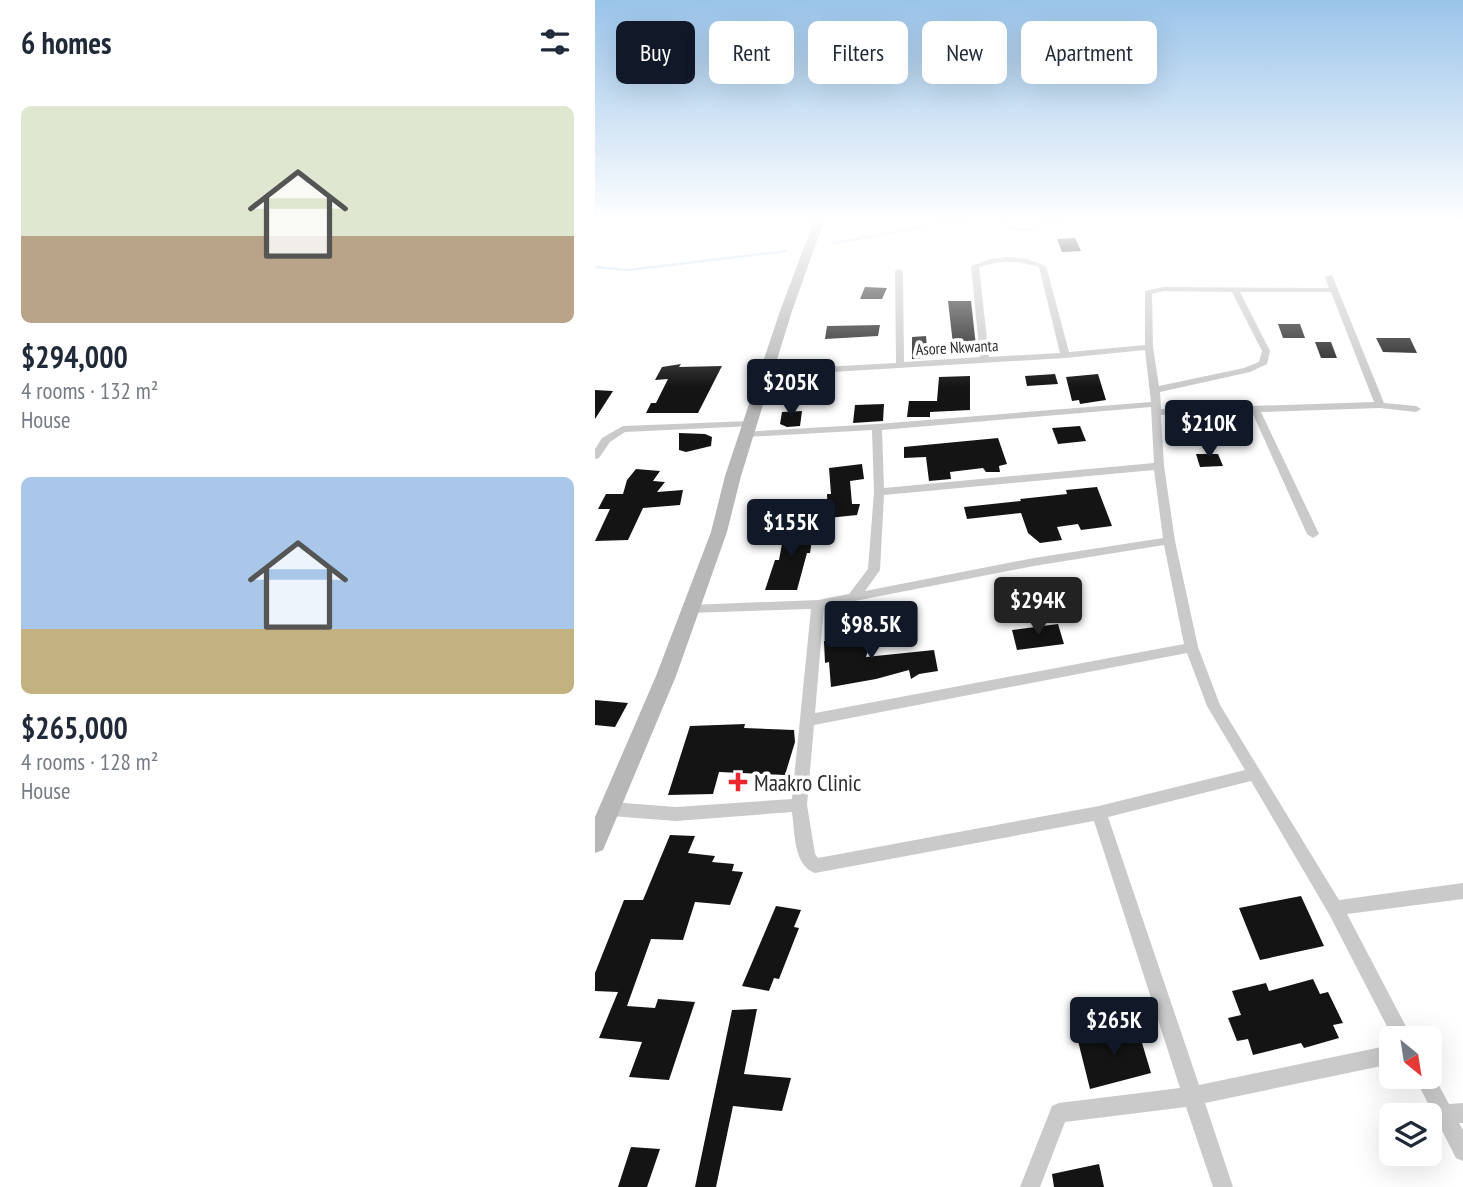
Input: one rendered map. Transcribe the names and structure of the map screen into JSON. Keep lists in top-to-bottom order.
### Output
{
  "streets": {
    "street": ["Asore Nkwanta"]
  },
  "places": {
    "health": ["Maakro Clinic"]
  },
  "north": "bottom right",
  "page": {
    "heading": "6 homes",
    "chip": [
      "Buy",
      "Rent",
      "Filters",
      "New",
      "Apartment"
    ],
    "list": [
      {
        "name": "$294,000",
        "note": "4 rooms · 132 m² · House"
      },
      {
        "name": "$265,000",
        "note": "4 rooms · 128 m² · House"
      }
    ],
    "price": [
      "$205K",
      "$210K",
      "$155K",
      "$294K",
      "$98.5K",
      "$265K"
    ]
  }
}
